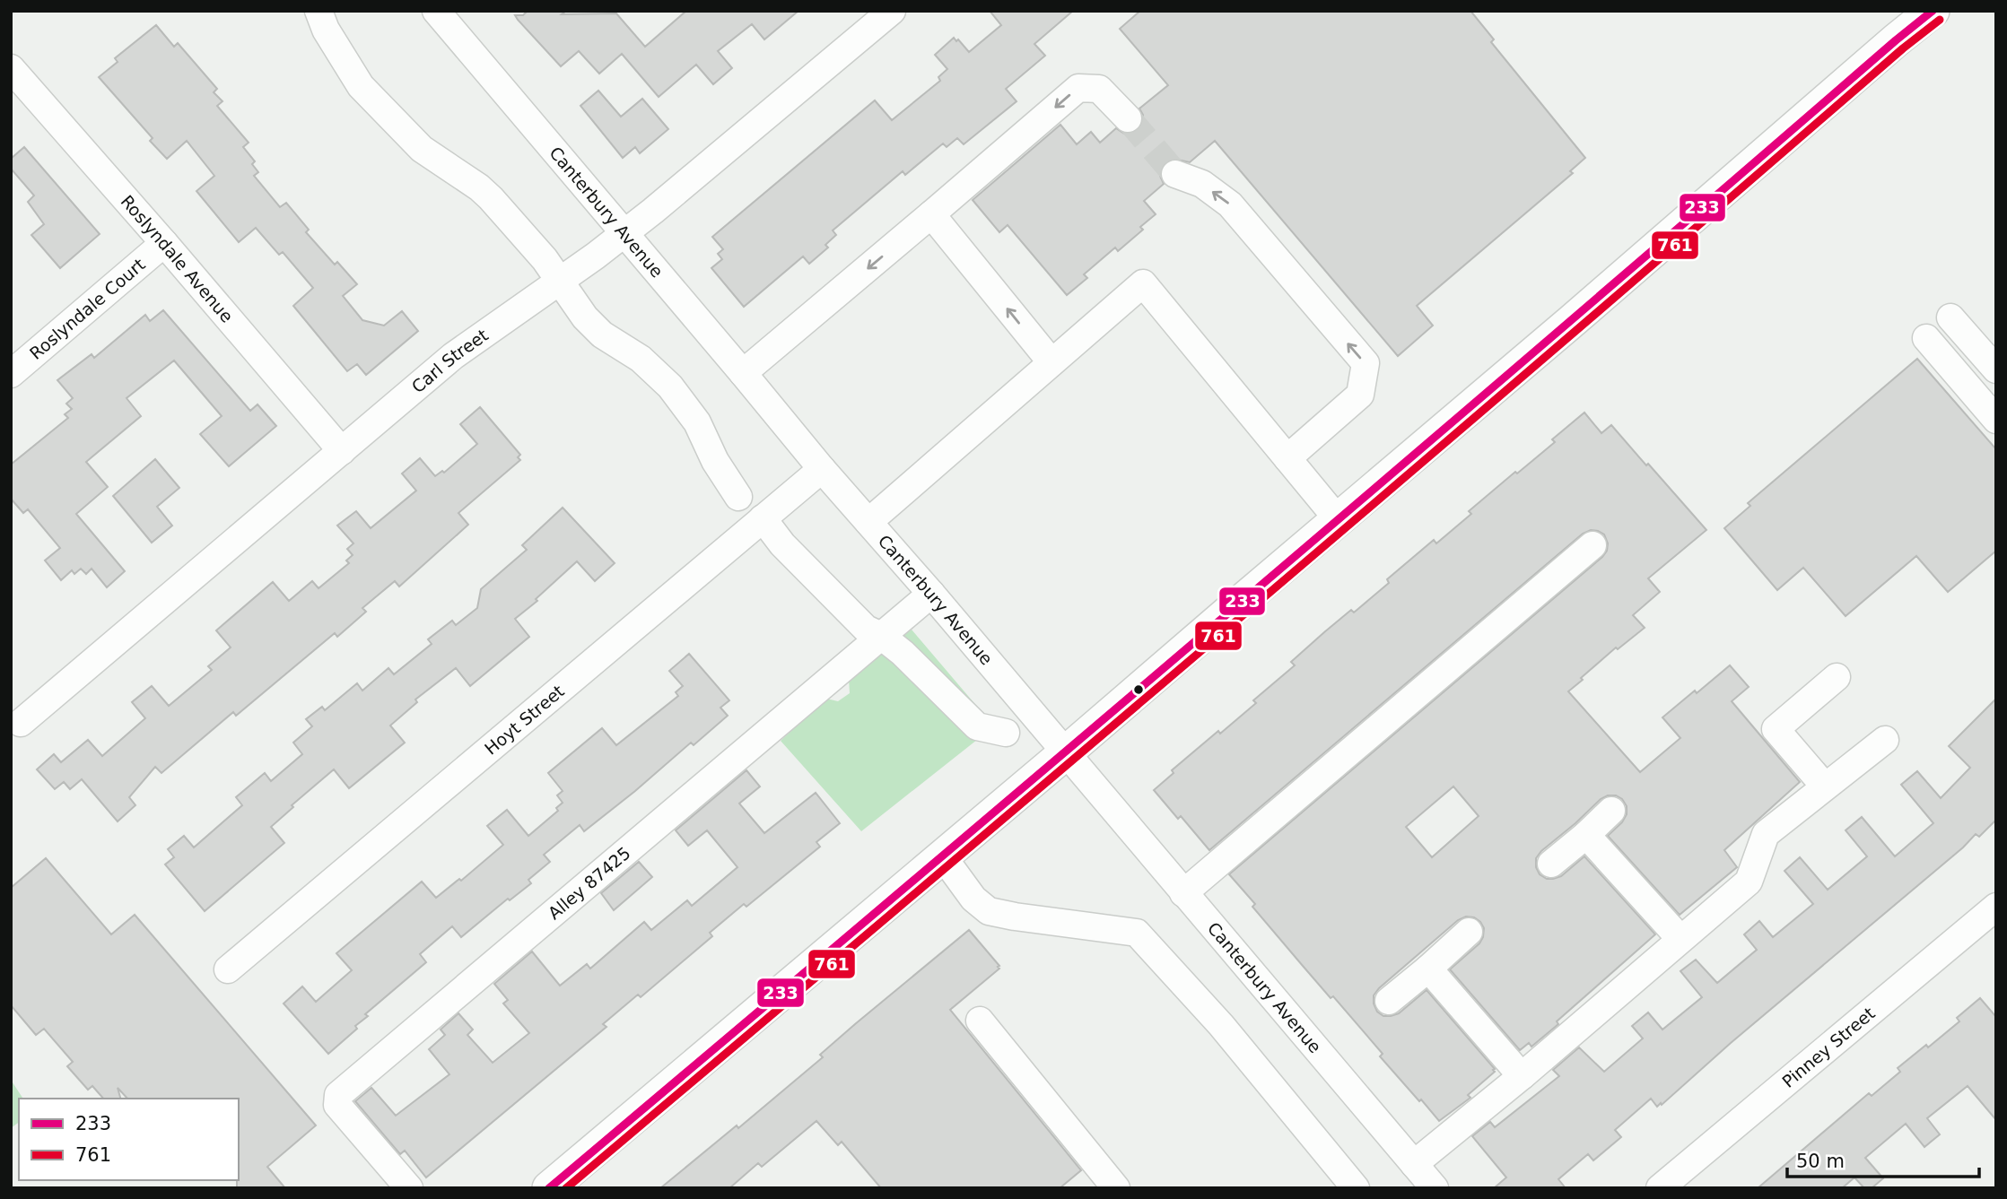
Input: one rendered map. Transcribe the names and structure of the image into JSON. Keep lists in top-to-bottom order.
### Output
{
  "streets": {
    "street": [
      "Canterbury Avenue",
      "Roslyndale Avenue",
      "Roslyndale Court",
      "Carl Street",
      "Hoyt Street",
      "Alley 87425",
      "Pinney Street"
    ]
  },
  "crossings": [
    ["Canterbury Avenue", "Carl Street"],
    ["Canterbury Avenue", "Hoyt Street"],
    ["Canterbury Avenue", "Alley 87425"],
    ["Roslyndale Avenue", "Roslyndale Court"],
    ["Roslyndale Avenue", "Carl Street"]
  ],
  "lines": ["transit line 233", "transit line 761"],
  "legend": ["233", "761"],
  "scale_bar": "50 m"
}
